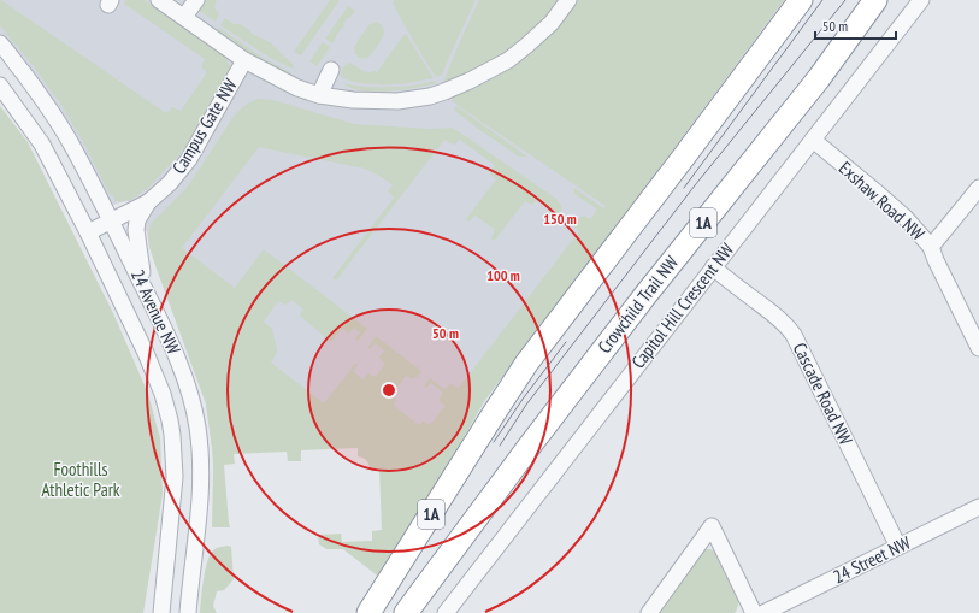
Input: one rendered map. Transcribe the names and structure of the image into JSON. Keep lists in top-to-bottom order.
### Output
{
  "streets": {
    "highway": ["1A", "Crowchild Trail NW"],
    "street": [
      "Campus Gate NW",
      "Exshaw Road NW",
      "Capitol Hill Crescent NW",
      "24 Avenue NW",
      "Cascade Road NW",
      "24 Street NW"
    ]
  },
  "crossings": [
    ["Campus Gate NW", "24 Avenue NW"],
    ["Exshaw Road NW", "Capitol Hill Crescent NW"],
    ["Capitol Hill Crescent NW", "Cascade Road NW"],
    ["Cascade Road NW", "24 Street NW"]
  ],
  "parks": ["Foothills Athletic Park"],
  "scale_bar": "50 m",
  "rings": ["150 m", "100 m", "50 m"]
}
